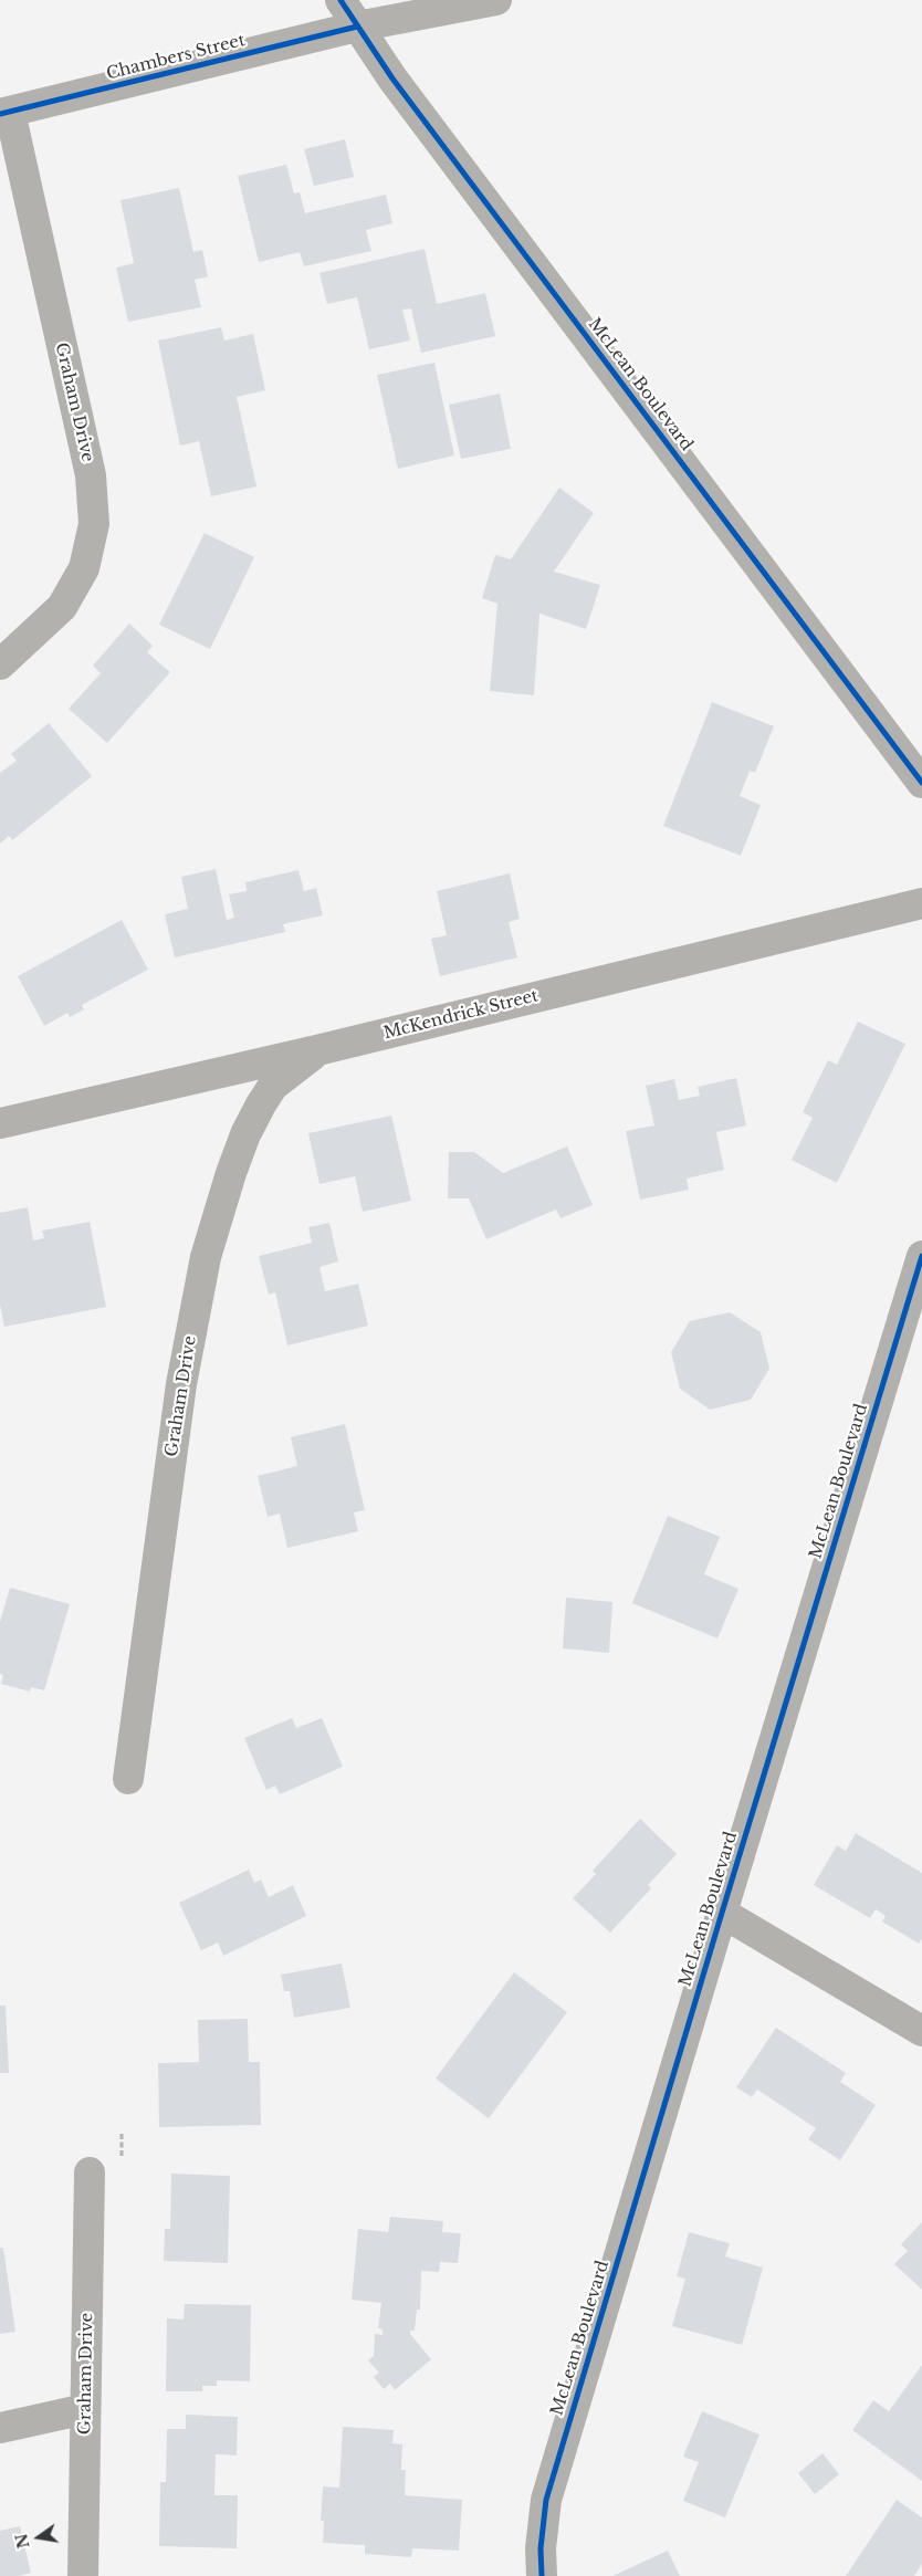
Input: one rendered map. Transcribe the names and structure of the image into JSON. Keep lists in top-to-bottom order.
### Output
{
  "streets": {
    "street": [
      "Chambers Street",
      "McLean Boulevard",
      "Graham Drive",
      "McKendrick Street"
    ]
  },
  "crossings": [
    ["Chambers Street", "McLean Boulevard"],
    ["Chambers Street", "Graham Drive"],
    ["Graham Drive", "McKendrick Street"]
  ],
  "north": "left"
}
